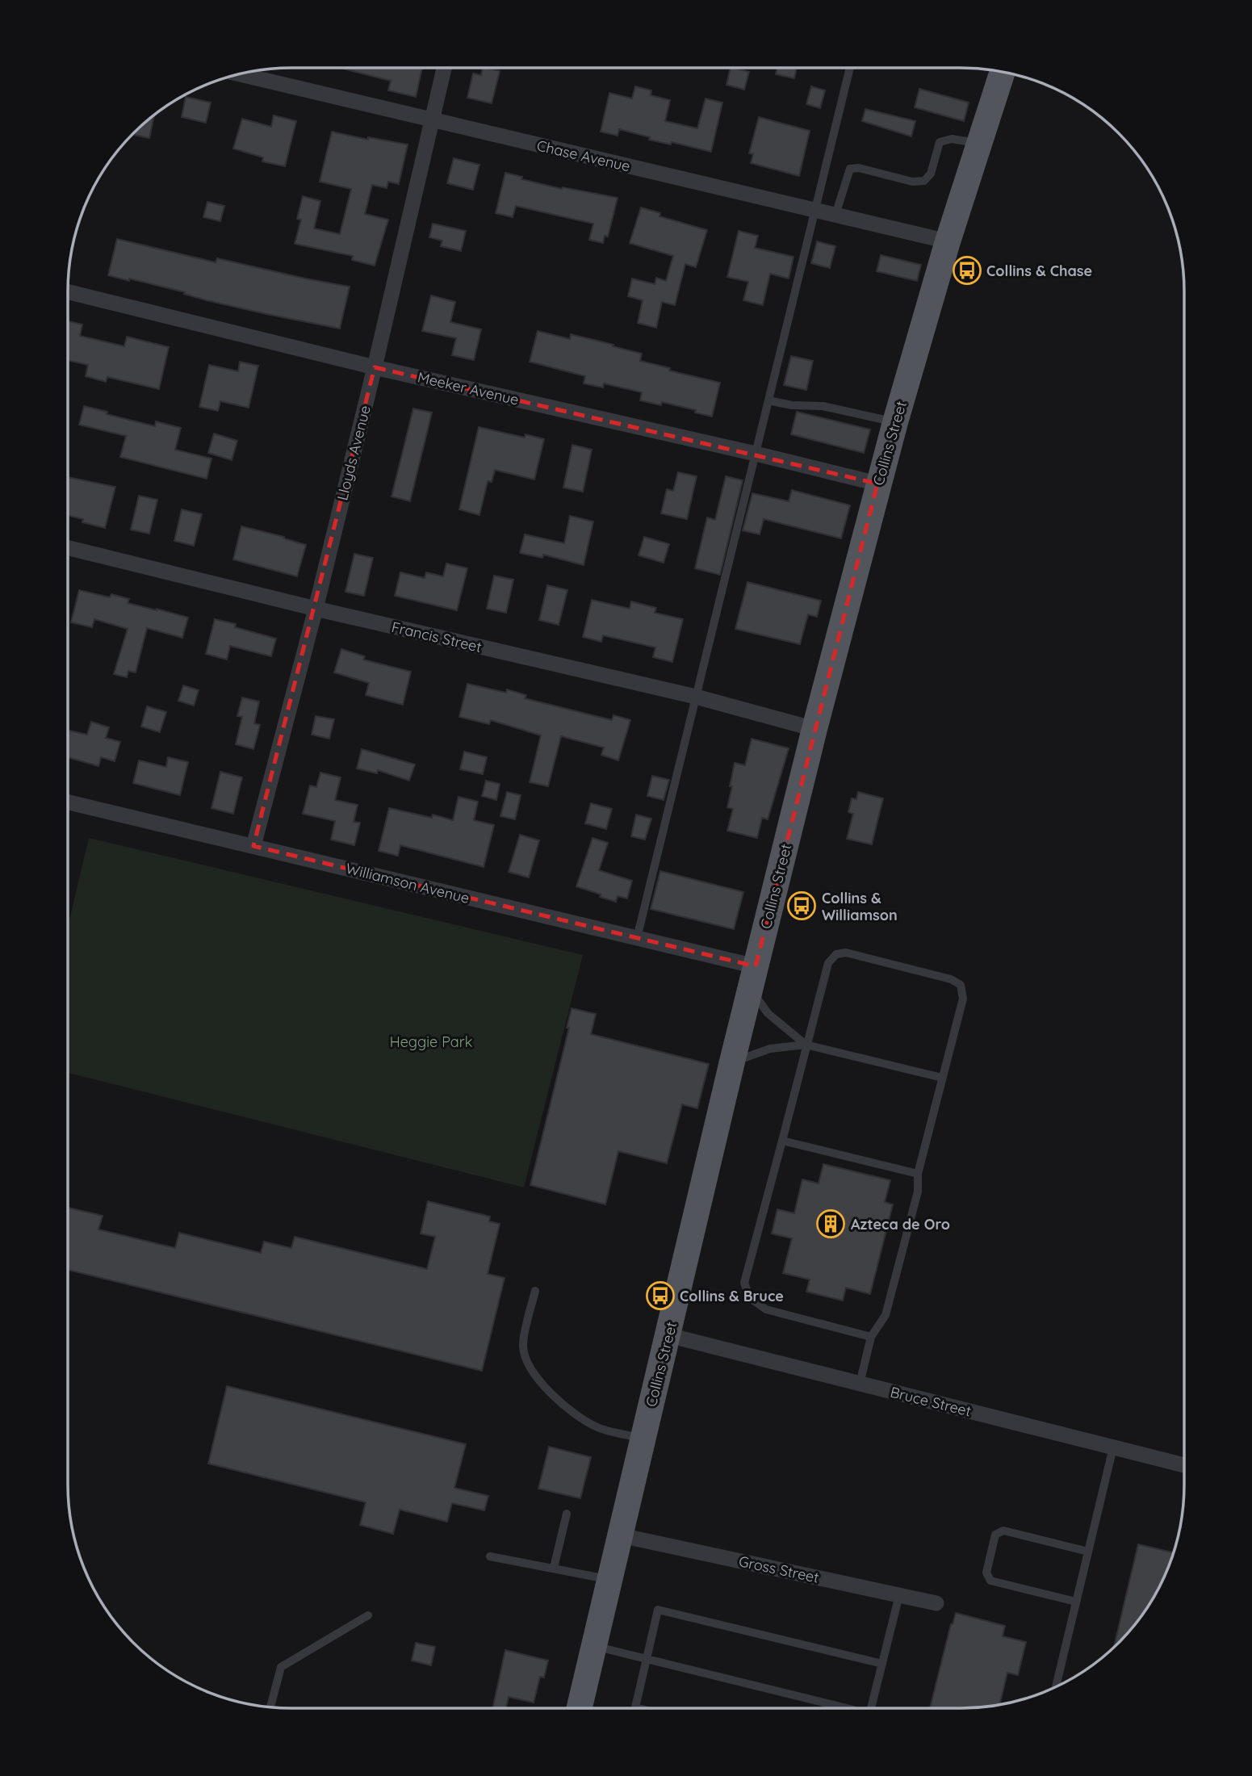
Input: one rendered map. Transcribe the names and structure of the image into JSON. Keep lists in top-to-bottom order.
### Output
{
  "streets": {
    "main road": ["Collins Street"],
    "street": [
      "Chase Avenue",
      "Meeker Avenue",
      "Lloyds Avenue",
      "Francis Street",
      "Williamson Avenue",
      "Bruce Street",
      "Gross Street"
    ]
  },
  "crossings": [
    ["Chase Avenue", "Collins Street"],
    ["Chase Avenue", "Lloyds Avenue"],
    ["Meeker Avenue", "Collins Street"],
    ["Meeker Avenue", "Lloyds Avenue"],
    ["Collins Street", "Francis Street"],
    ["Collins Street", "Williamson Avenue"],
    ["Collins Street", "Bruce Street"],
    ["Collins Street", "Gross Street"],
    ["Lloyds Avenue", "Francis Street"],
    ["Lloyds Avenue", "Williamson Avenue"]
  ],
  "parks": ["Heggie Park"],
  "places": {
    "bus stop": ["Collins & Chase", "Collins & Williamson", "Collins & Bruce"],
    "building": ["Azteca de Oro"]
  }
}
